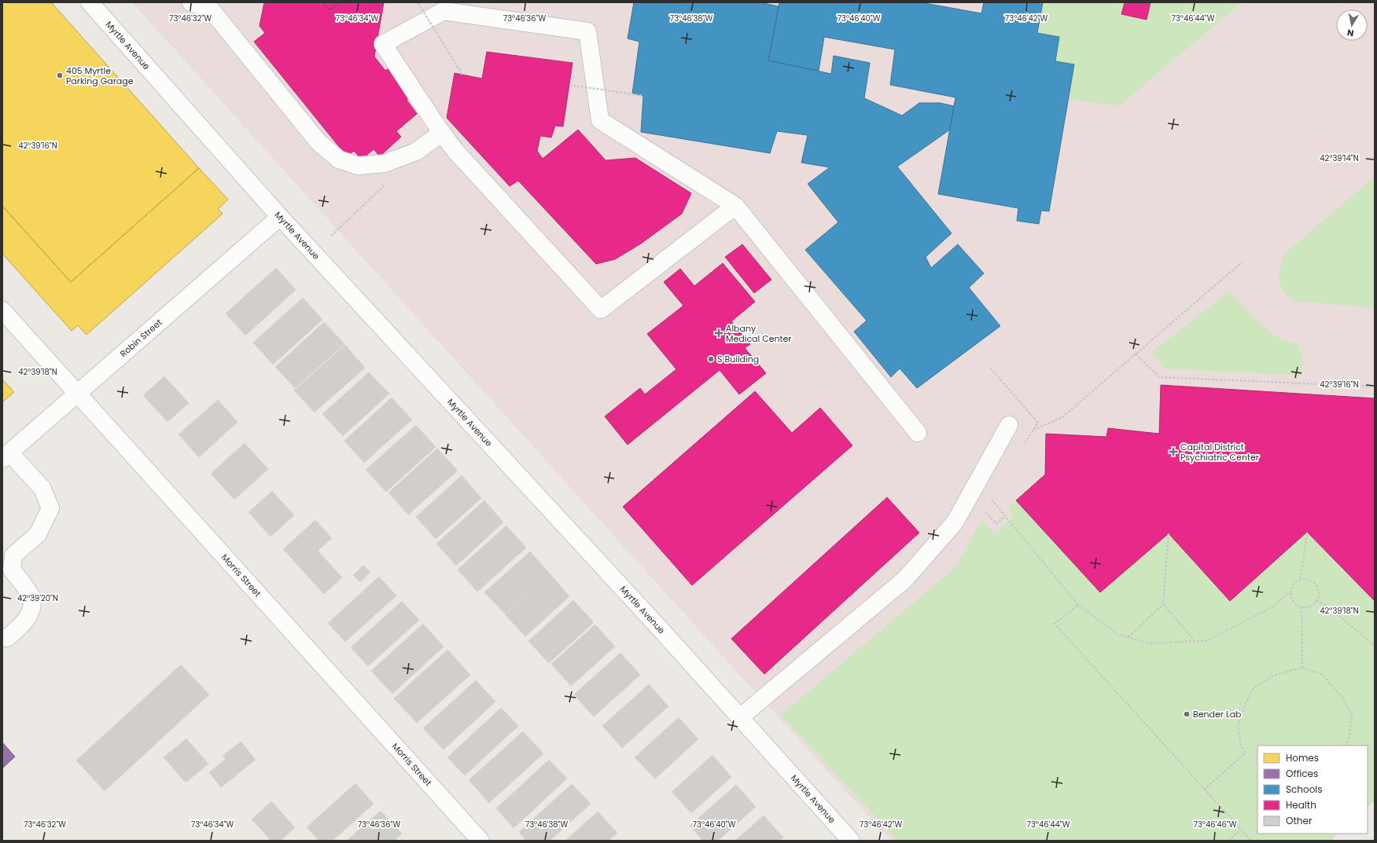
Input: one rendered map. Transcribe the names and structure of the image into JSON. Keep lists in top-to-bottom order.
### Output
{
  "streets": {
    "street": ["Myrtle Avenue", "Robin Street", "Morris Street"]
  },
  "crossings": [
    ["Myrtle Avenue", "Robin Street"],
    ["Robin Street", "Morris Street"]
  ],
  "places": {
    "other": ["405 Myrtle Parking Garage", "S Building", "Bender Lab"],
    "health": ["Albany Medical Center", "Capital District Psychiatric Center"]
  },
  "legend": [
    "Homes",
    "Offices",
    "Schools",
    "Health",
    "Other"
  ],
  "north": "bottom",
  "coordinates": [
    "73°46'32\"W",
    "73°46'34\"W",
    "73°46'36\"W",
    "73°46'38\"W",
    "73°46'40\"W",
    "73°46'42\"W",
    "73°46'44\"W",
    "42°39'16\"N",
    "42°39'14\"N",
    "42°39'18\"N",
    "42°39'20\"N",
    "73°46'46\"W"
  ]
}
